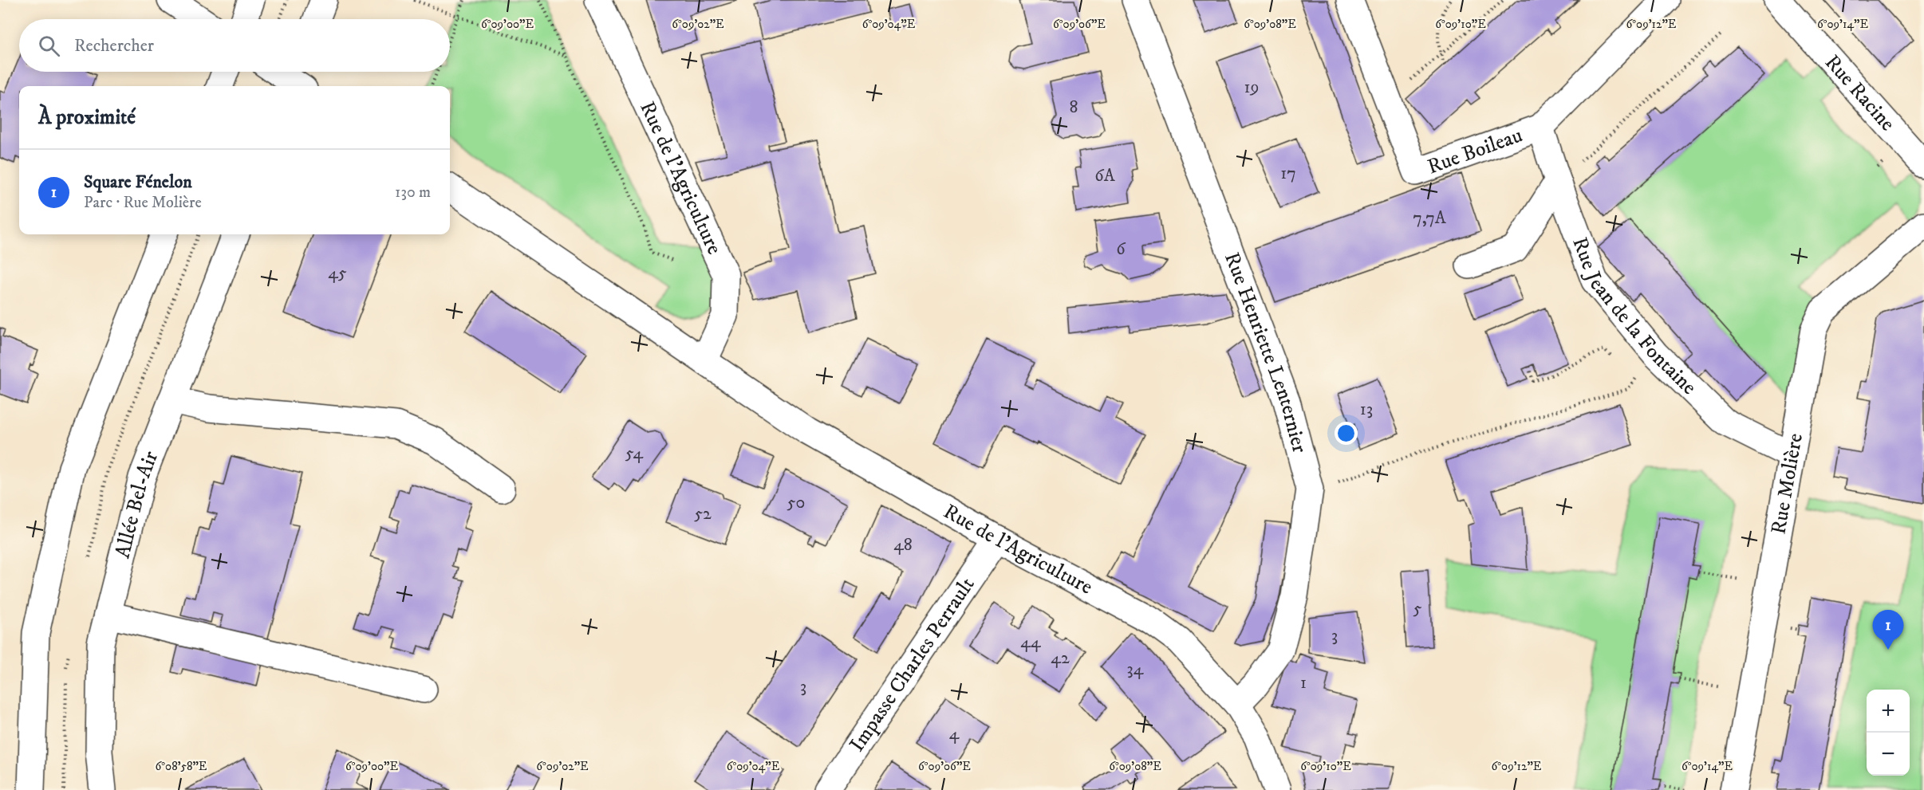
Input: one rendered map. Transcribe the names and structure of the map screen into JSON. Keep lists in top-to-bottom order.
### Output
{
  "streets": {
    "street": [
      "Rue Racine",
      "Rue Boileau",
      "Rue de l'Agriculture",
      "Rue Jean de la Fontaine",
      "Rue Henriette Lenternier",
      "Rue Molière",
      "Allée Bel-Air",
      "Impasse Charles Perrault"
    ]
  },
  "crossings": [
    ["Rue Boileau", "Rue Jean de la Fontaine"],
    ["Rue de l'Agriculture", "Rue Henriette Lenternier"],
    ["Rue de l'Agriculture", "Impasse Charles Perrault"],
    ["Rue Jean de la Fontaine", "Rue Molière"]
  ],
  "house_numbers": [
    "19",
    "8",
    "17",
    "6A",
    "7,7A",
    "6",
    "45",
    "13",
    "54",
    "50",
    "52",
    "48",
    "5",
    "3",
    "44",
    "42",
    "34",
    "1",
    "3",
    "4"
  ],
  "page": {
    "search": "Rechercher",
    "heading": "À proximité",
    "list": [
      {
        "mark": "1",
        "name": "Square Fénelon",
        "note": "Parc · Rue Molière",
        "value": "130 m"
      }
    ],
    "pins": "1",
    "map_buttons": ["+", "−"]
  },
  "coordinates": [
    "6°09'04\"E",
    "6°09'10\"E",
    "6°09'12\"E",
    "6°09'14\"E",
    "6°09'00\"E",
    "6°09'02\"E",
    "6°09'06\"E",
    "6°09'08\"E",
    "6°08'58\"E"
  ]
}
